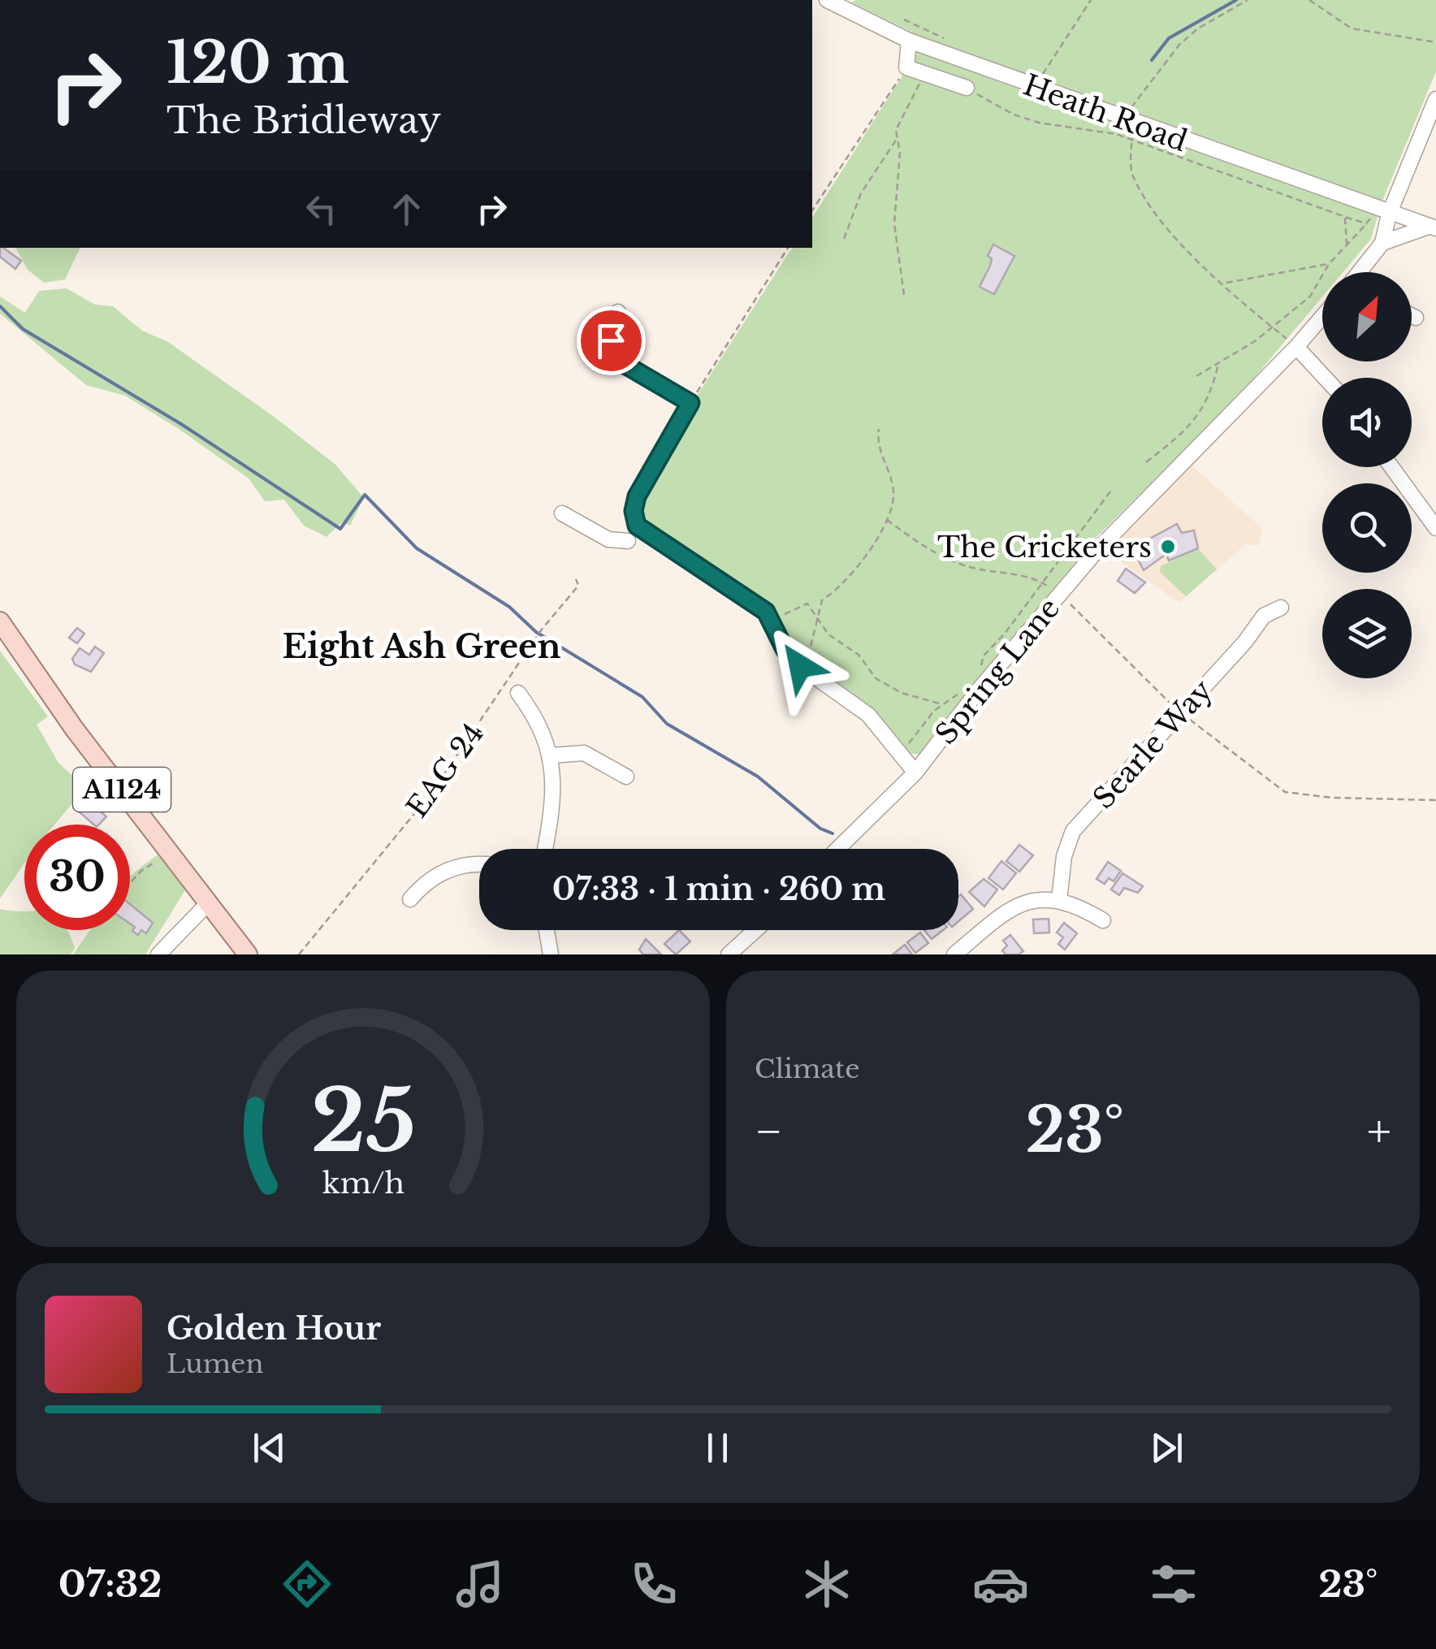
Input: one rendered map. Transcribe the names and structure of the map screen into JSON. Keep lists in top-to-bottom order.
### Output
{
  "streets": {
    "main road": ["A1124"],
    "street": ["Heath Road", "Spring Lane", "Searle Way"],
    "path": ["EAG 24"]
  },
  "districts": ["Eight Ash Green"],
  "places": ["The Cricketers"],
  "north": "top right",
  "page": {
    "turn": ["120 m", "The Bridleway"],
    "limit": "30",
    "trip": "07:33 · 1 min · 260 m",
    "tile": "Climate",
    "heat": ["−", "23°", "+"],
    "song": ["Golden Hour", "Lumen"],
    "tabs": ["07:32", "23°"],
    "gauge": ["25", "km/h"]
  }
}
